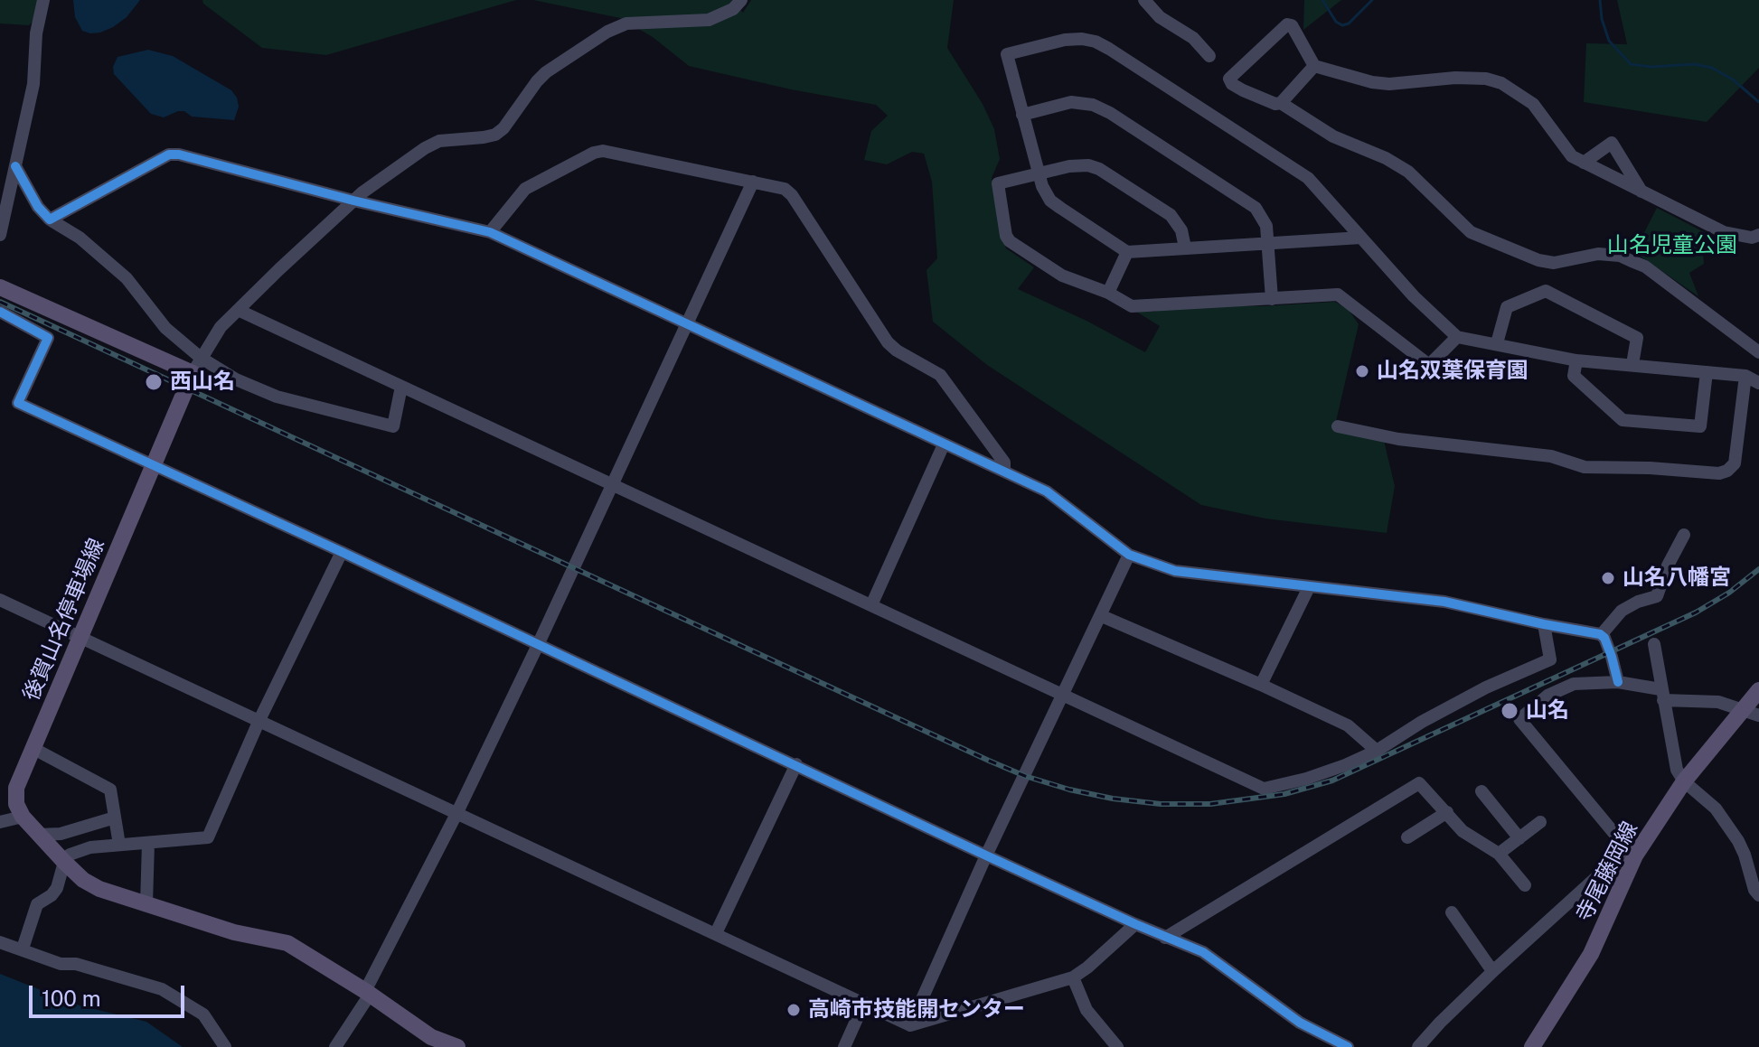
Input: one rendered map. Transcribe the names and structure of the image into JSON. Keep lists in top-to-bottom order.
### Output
{
  "streets": {
    "main road": ["後賀山名停車場線", "寺尾藤岡線"]
  },
  "parks": ["山名児童公園"],
  "places": [
    "山名双葉保育園",
    "西山名",
    "山名八幡宮",
    "山名",
    "高崎市技能開センター"
  ],
  "scale_bar": "100 m"
}
